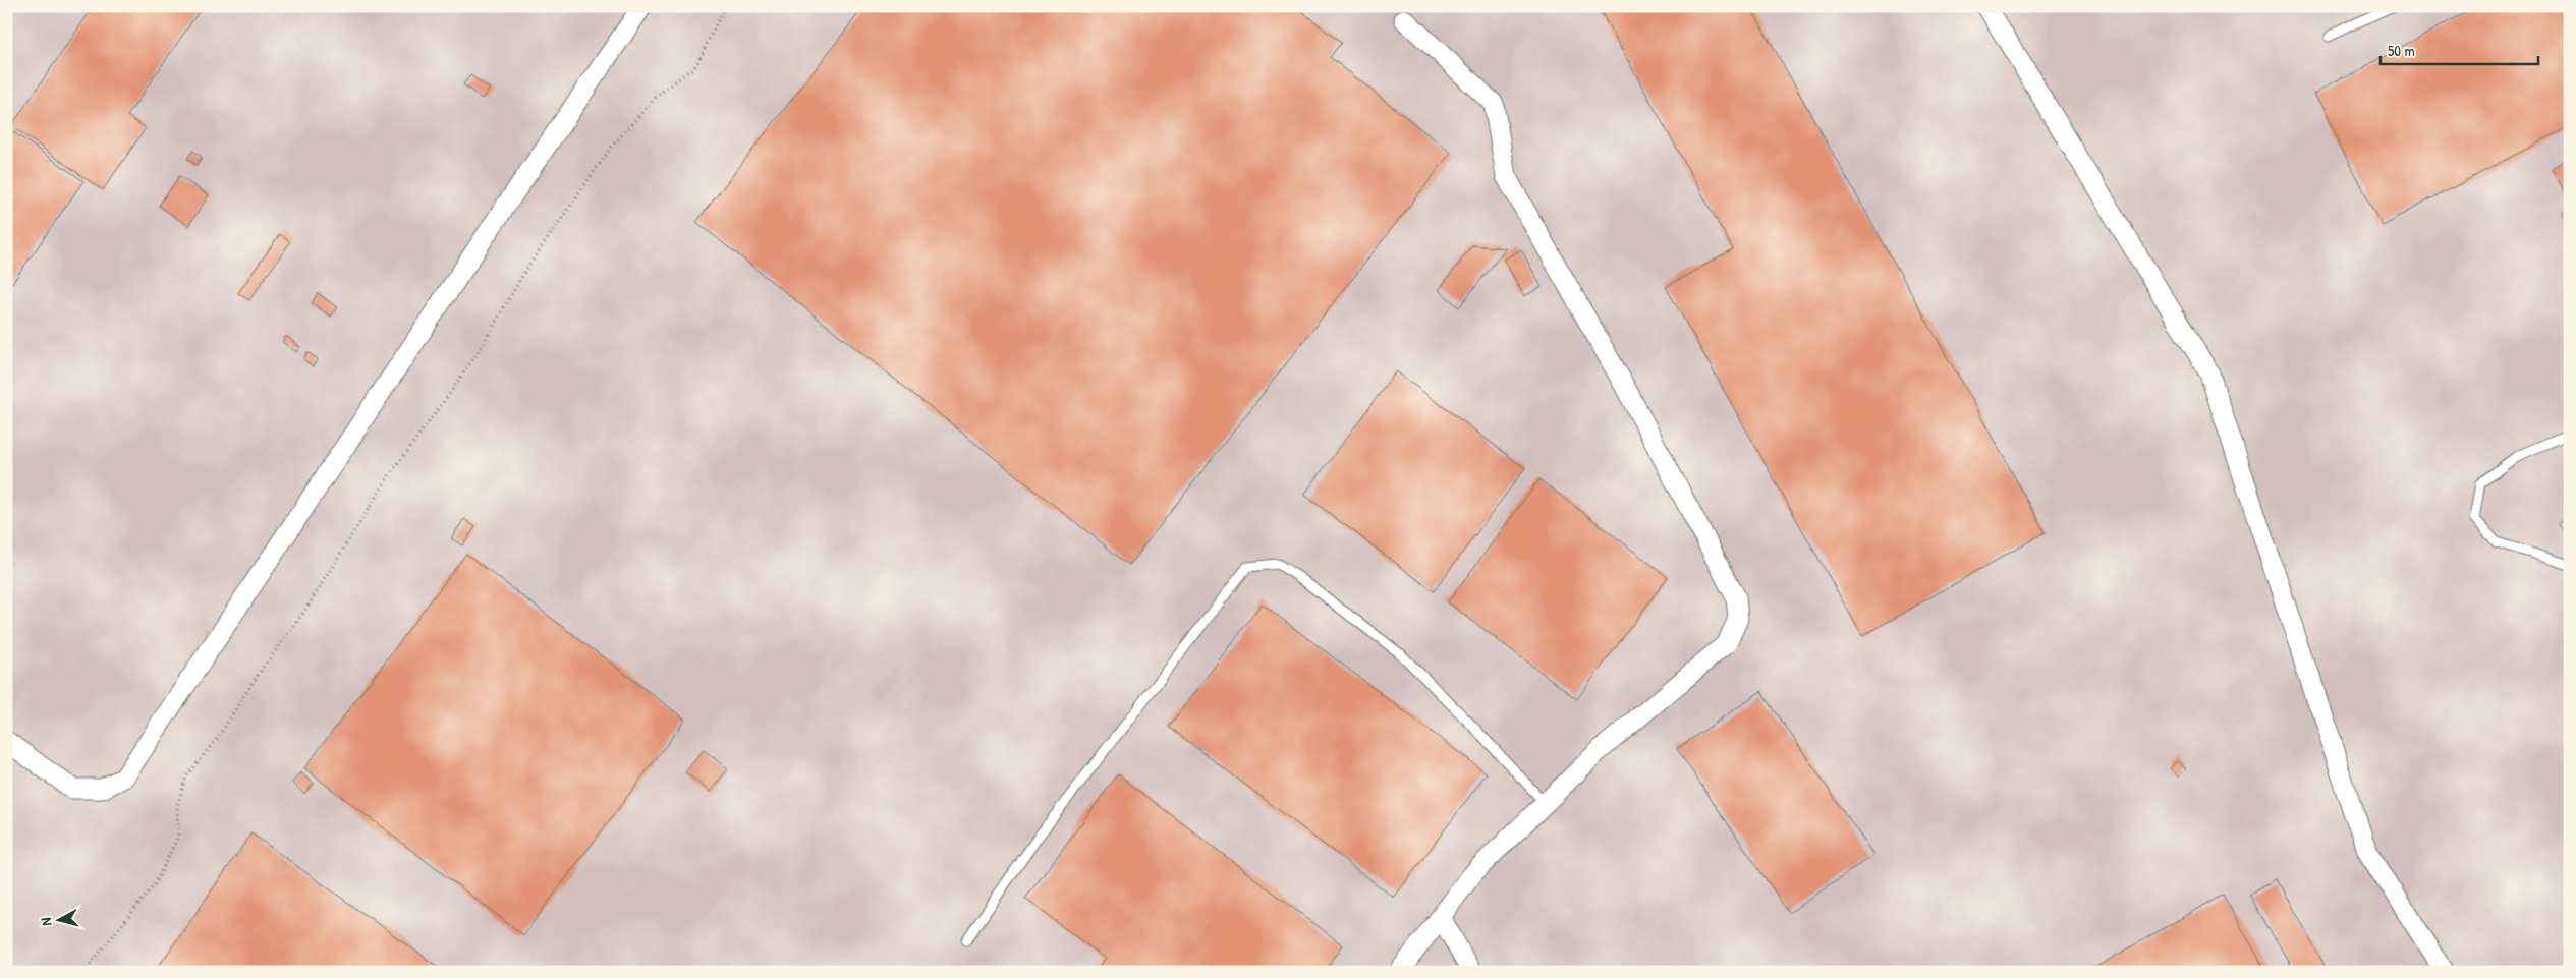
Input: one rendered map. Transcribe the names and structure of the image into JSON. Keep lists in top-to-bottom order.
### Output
{
  "scale_bar": "50 m",
  "north": "left"
}
